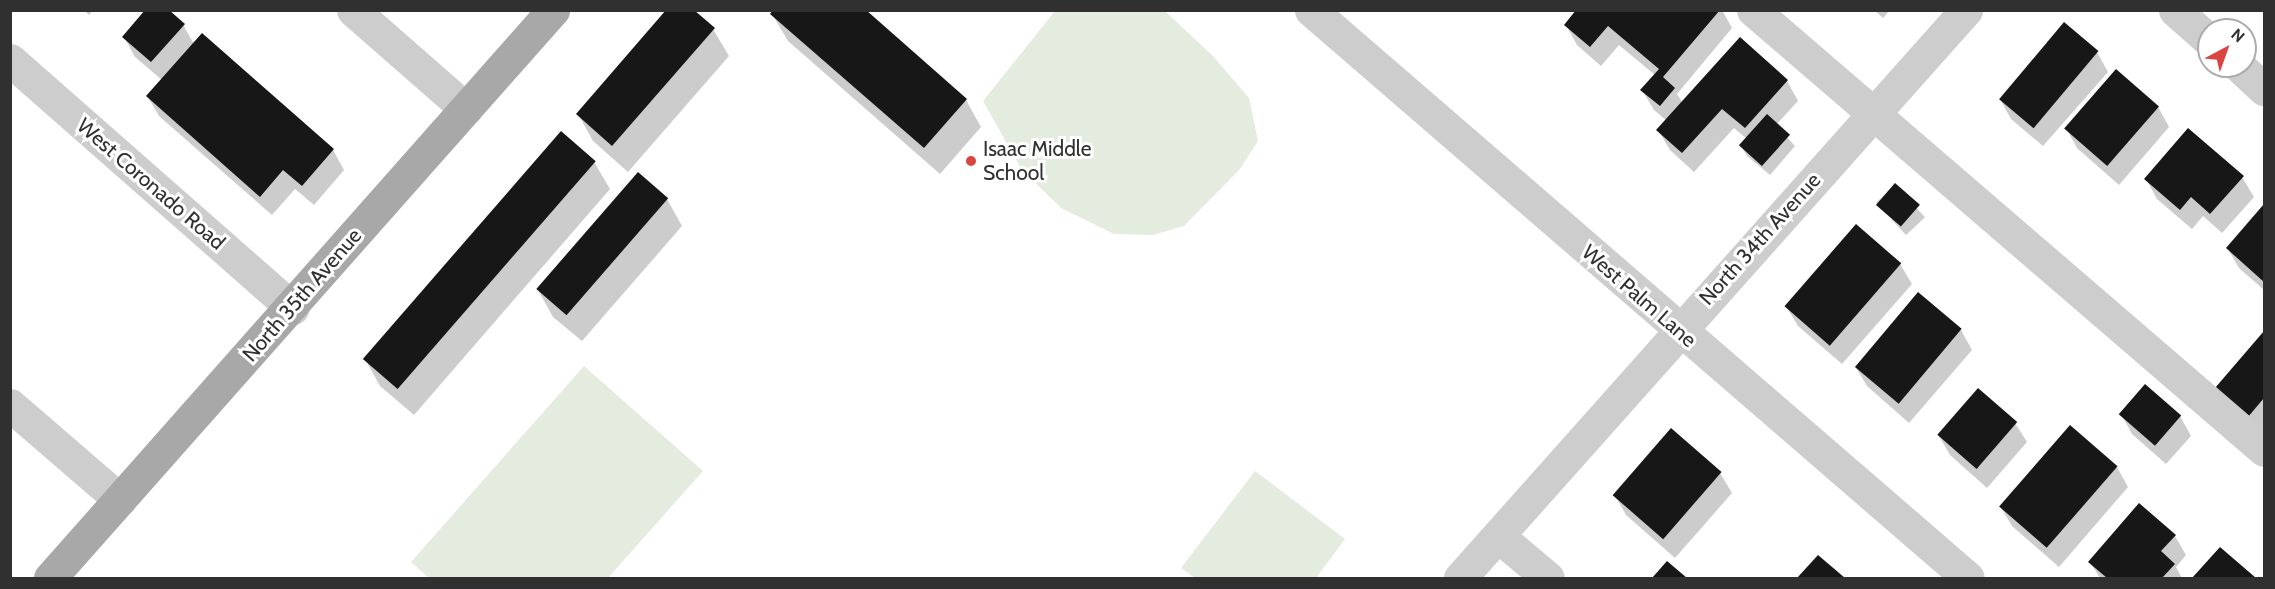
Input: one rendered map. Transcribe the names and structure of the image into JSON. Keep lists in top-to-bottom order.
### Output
{
  "streets": {
    "main road": ["North 35th Avenue"],
    "street": ["West Coronado Road", "North 34th Avenue", "West Palm Lane"]
  },
  "crossings": [
    ["West Coronado Road", "North 35th Avenue"],
    ["North 34th Avenue", "West Palm Lane"]
  ],
  "places": ["Isaac Middle School"],
  "north": "top right"
}
